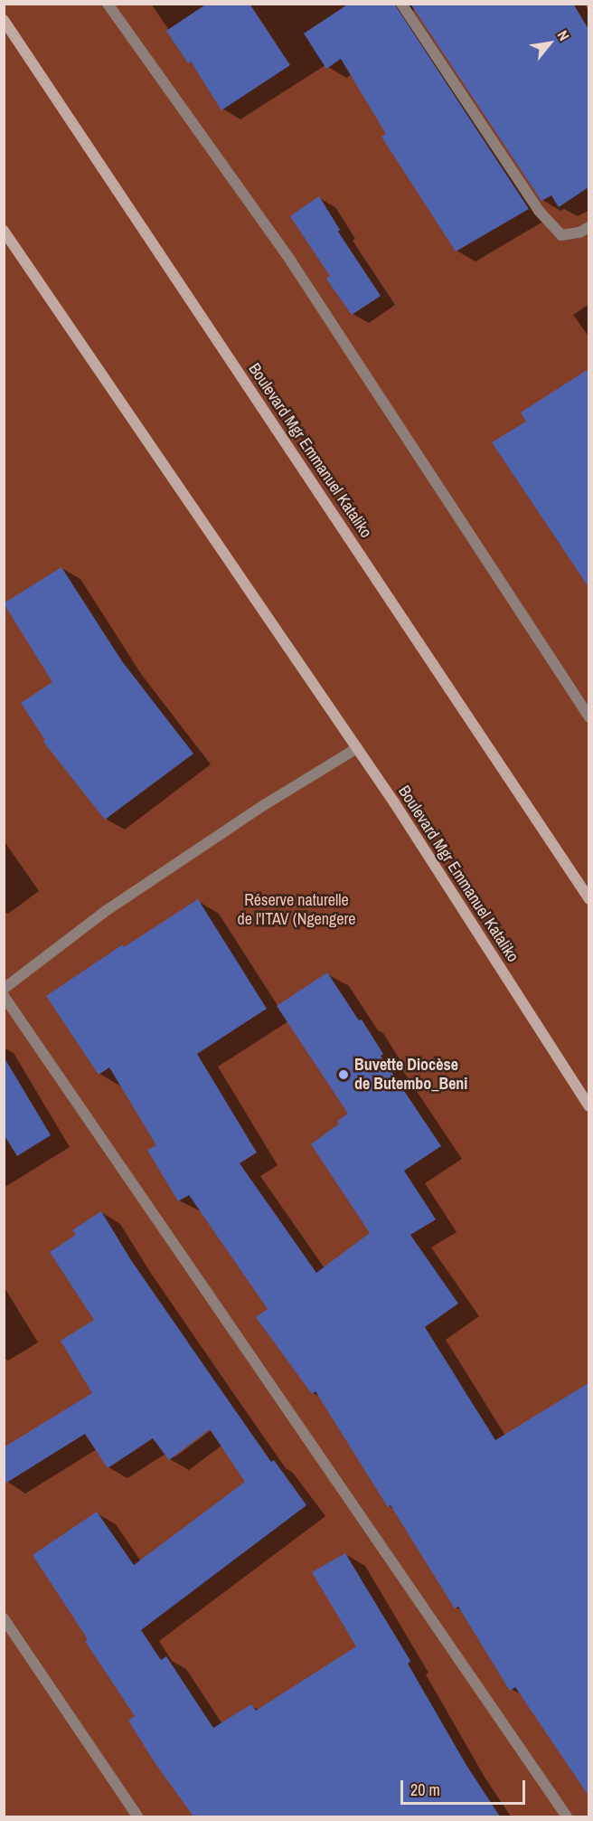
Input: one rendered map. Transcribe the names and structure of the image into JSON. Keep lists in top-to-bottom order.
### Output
{
  "streets": {
    "street": ["Boulevard Mgr Emmanuel Kataliko"]
  },
  "parks": ["Réserve naturelle de l'ITAV (Ngengere"],
  "places": ["Buvette Diocèse de Butembo_Beni"],
  "scale_bar": "20 m",
  "north": "top right"
}
